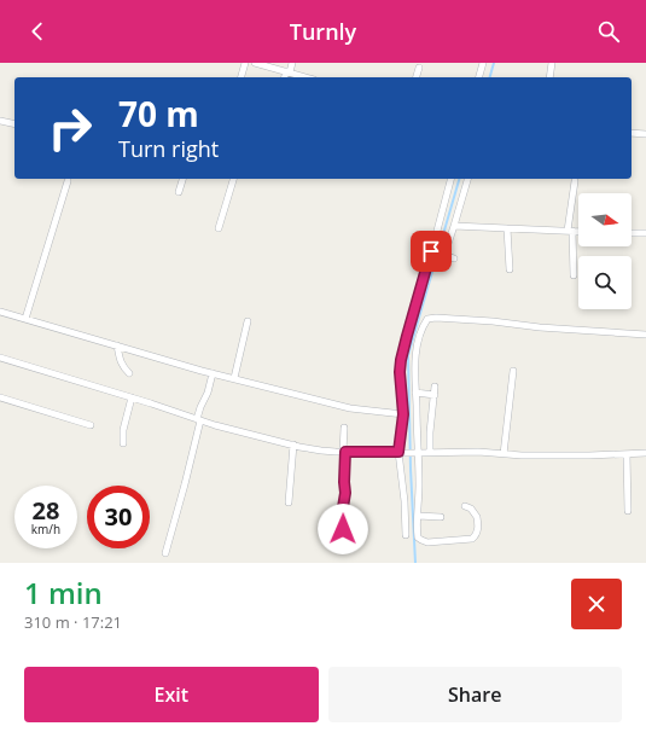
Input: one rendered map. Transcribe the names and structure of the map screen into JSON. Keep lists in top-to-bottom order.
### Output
{
  "north": "right",
  "page": {
    "header": "Turnly",
    "turn": ["70 m", "Turn right"],
    "speed": "28 km/h",
    "limit": "30",
    "heading": ["1 min", "310 m · 17:21"],
    "buttons": ["Exit", "Share"]
  }
}
